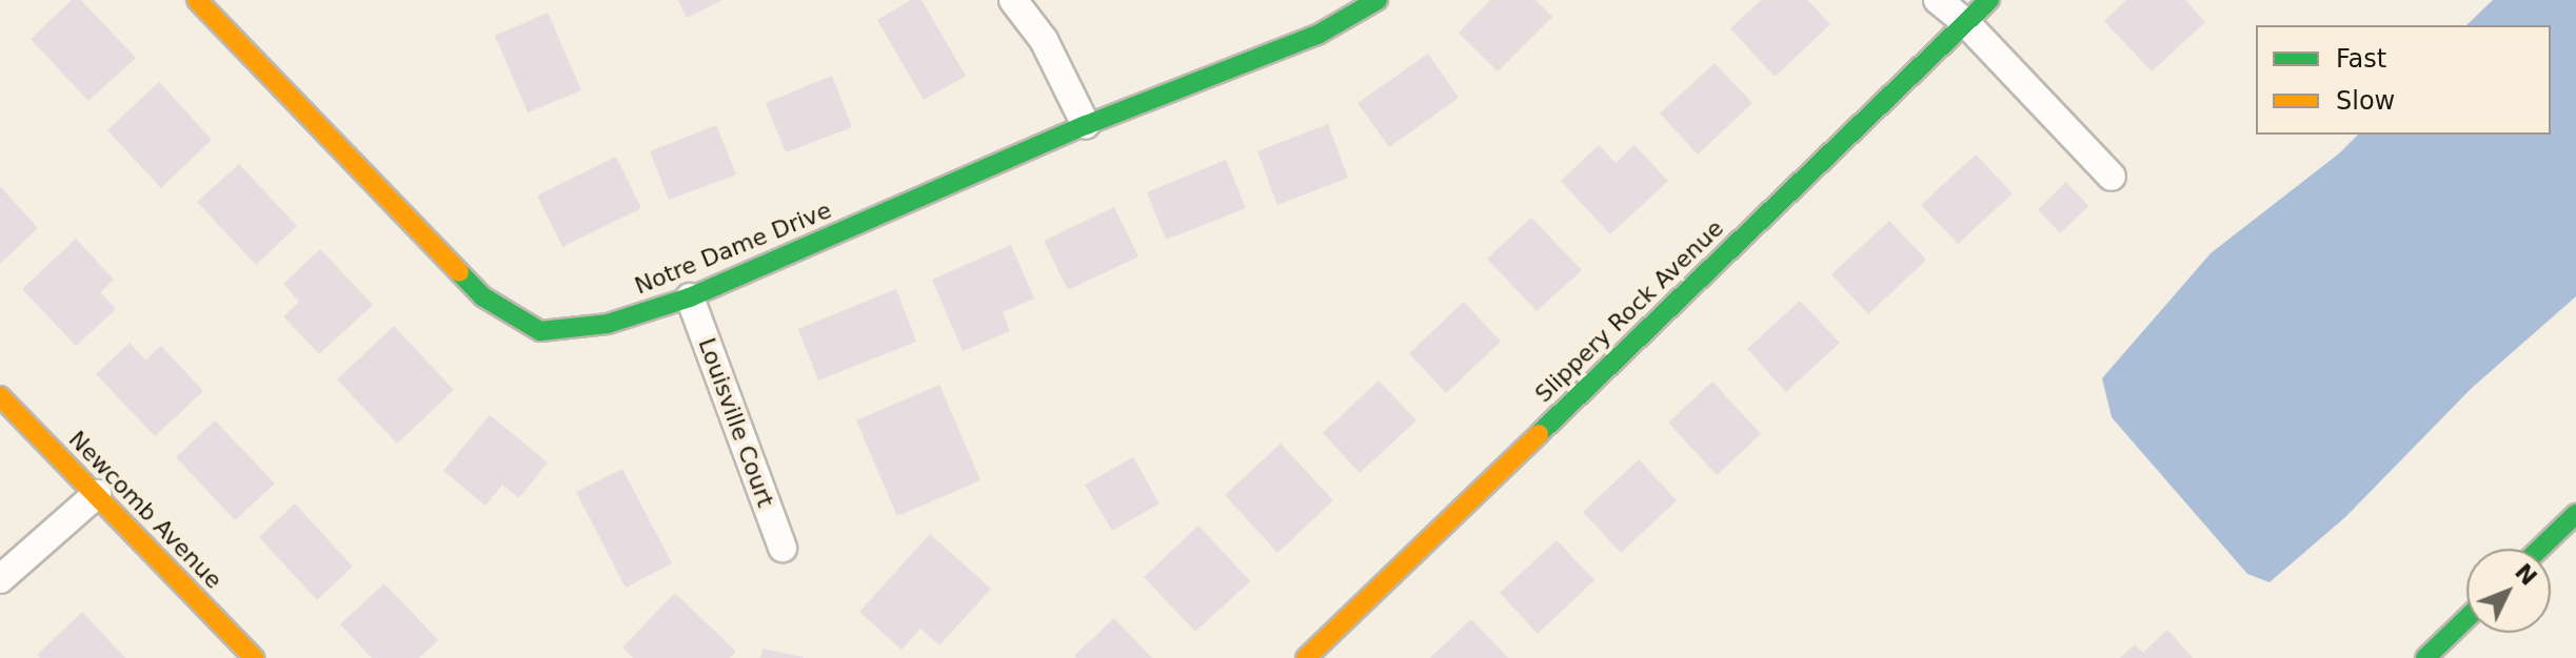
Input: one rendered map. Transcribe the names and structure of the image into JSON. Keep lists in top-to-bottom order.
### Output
{
  "streets": {
    "street": [
      "Notre Dame Drive",
      "Slippery Rock Avenue",
      "Louisville Court",
      "Newcomb Avenue"
    ]
  },
  "crossings": [
    ["Notre Dame Drive", "Louisville Court"]
  ],
  "legend": ["Fast", "Slow"],
  "north": "top right"
}
